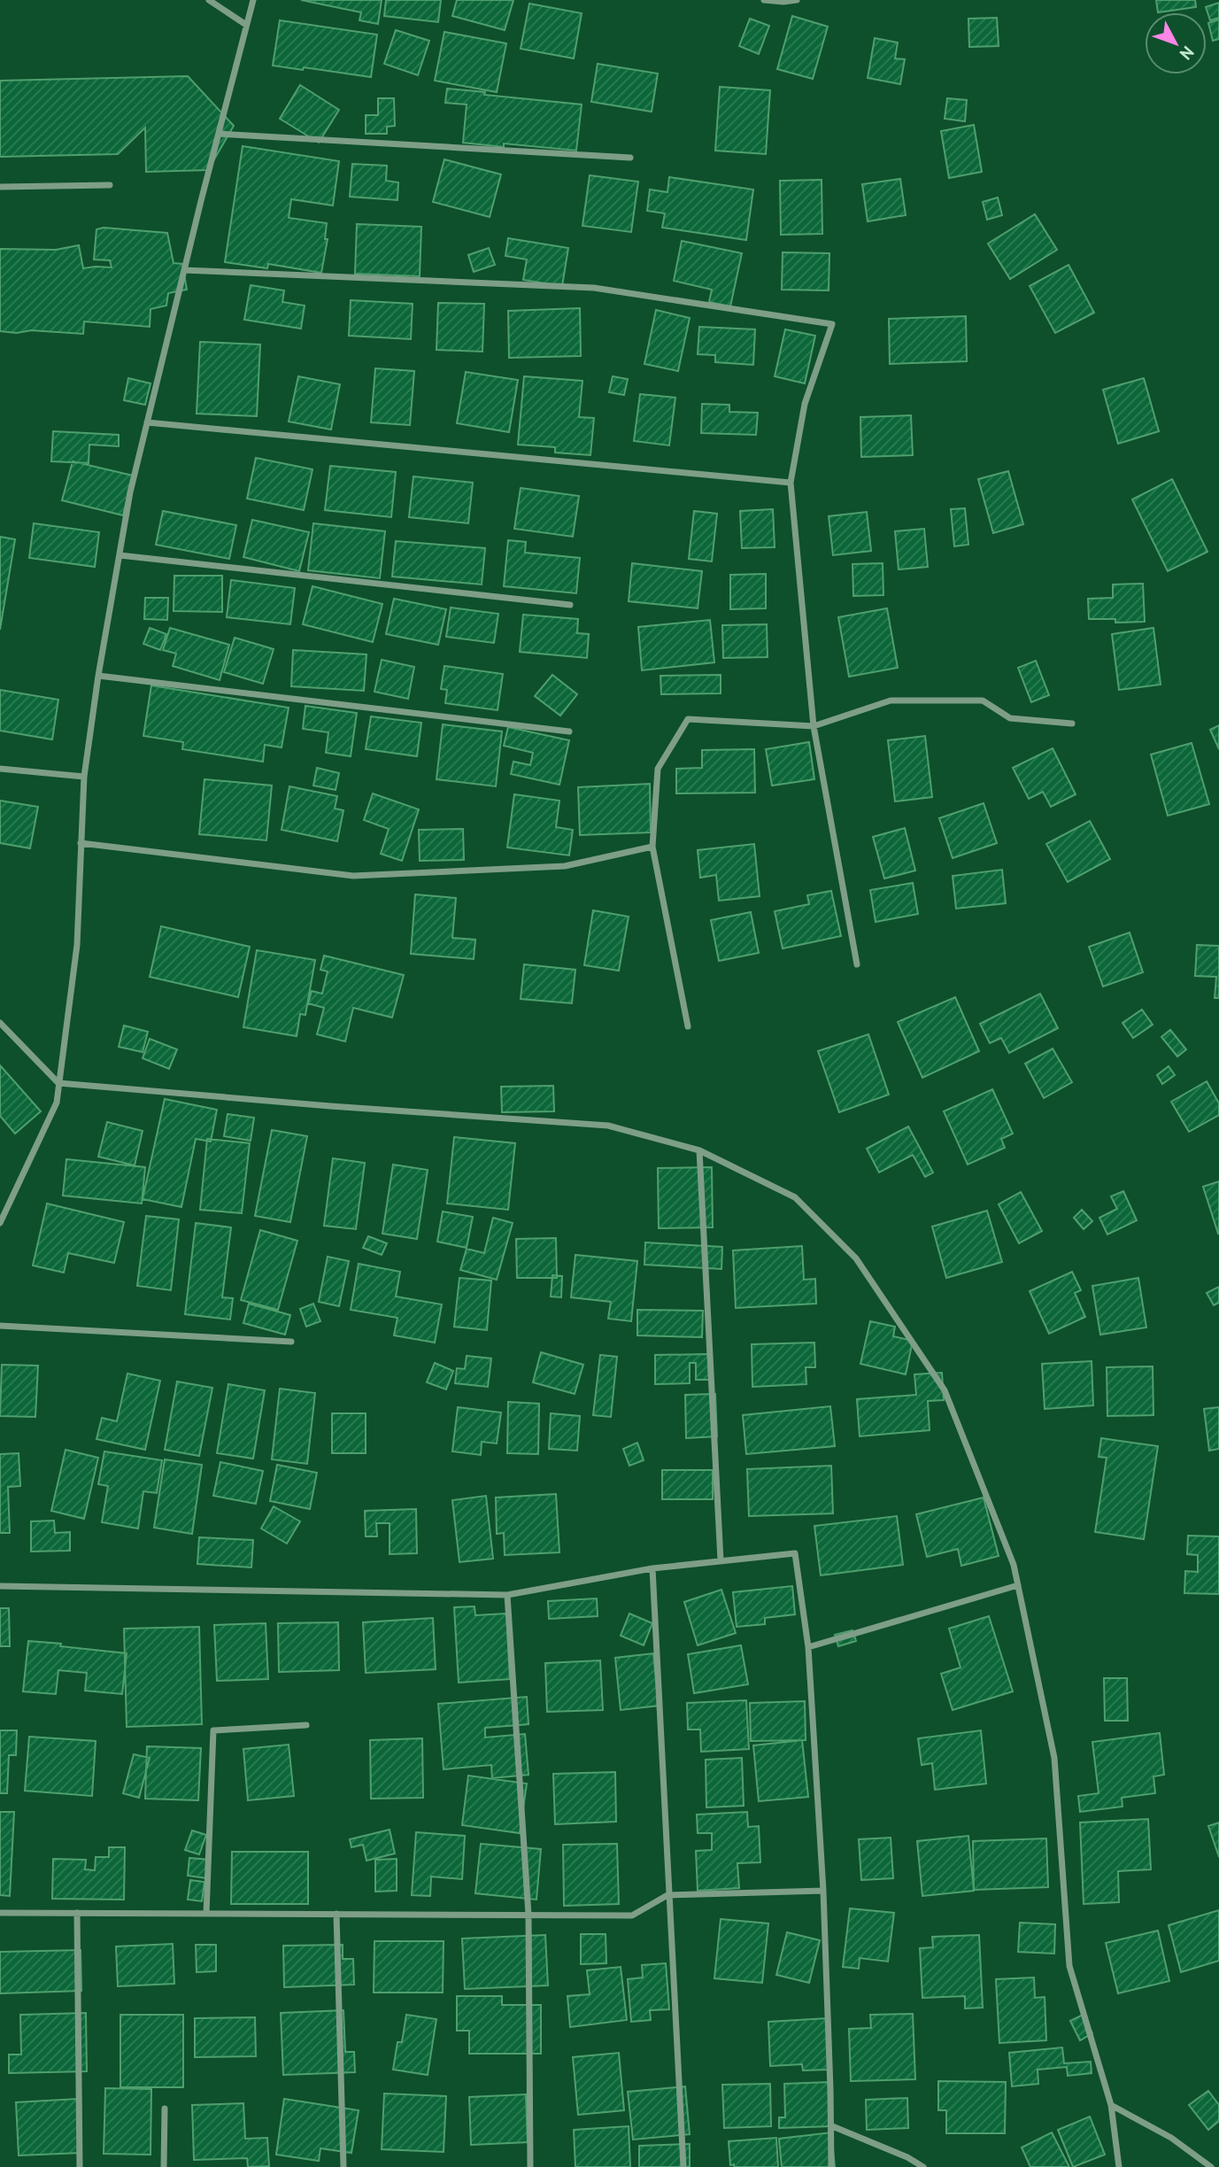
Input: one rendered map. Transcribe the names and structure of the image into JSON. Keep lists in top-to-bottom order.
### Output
{
  "north": "bottom right"
}
